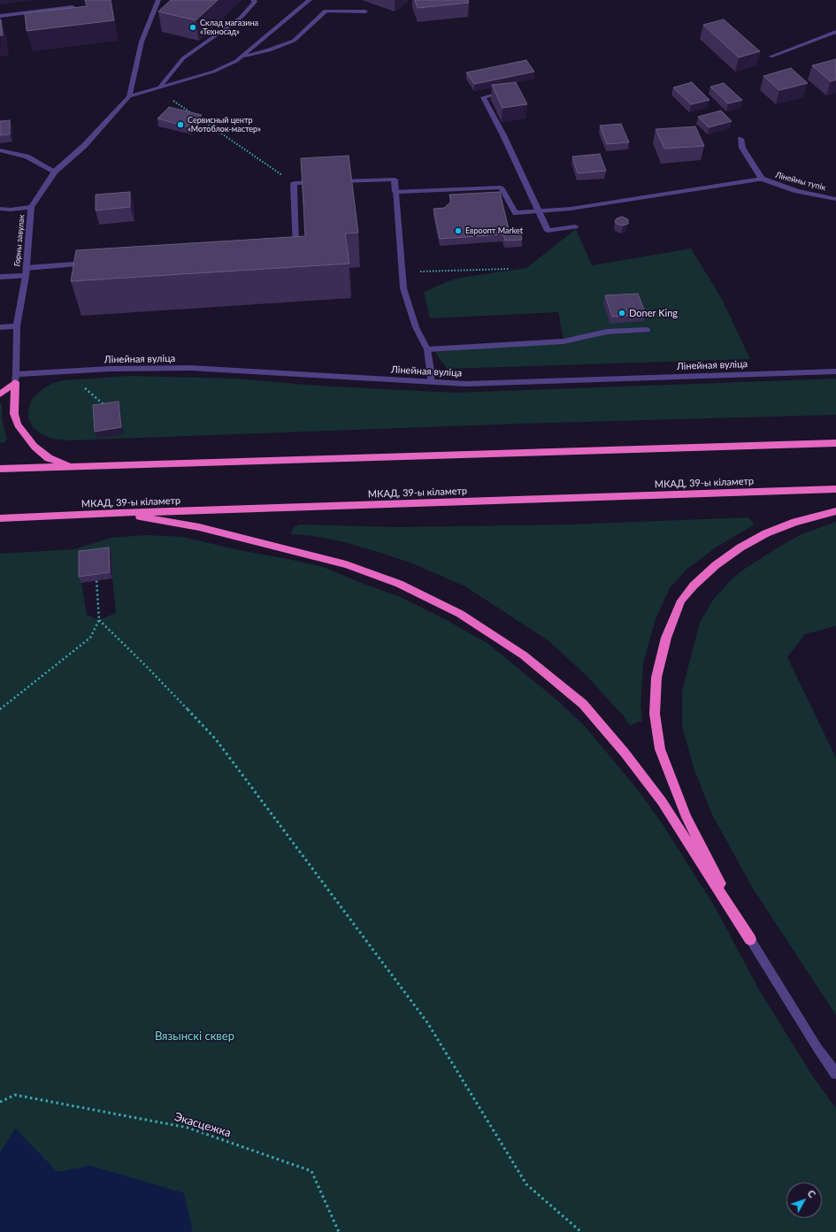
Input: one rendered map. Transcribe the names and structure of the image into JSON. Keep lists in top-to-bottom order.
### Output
{
  "streets": {
    "highway": ["МКАД, 39-ы кіламетр"],
    "street": ["Лінейны тупік", "Горны завулак", "Лінейная вуліца"],
    "path": ["Экасцежка"]
  },
  "crossings": [
    ["Горны завулак", "Лінейная вуліца"]
  ],
  "parks": ["Вязынскі сквер"],
  "places": [
    "Склад магазина «Техносад»",
    "Сервисный центр «Мотоблок-мастер»",
    "Евроопт Market",
    "Doner King"
  ],
  "north": "top right"
}
